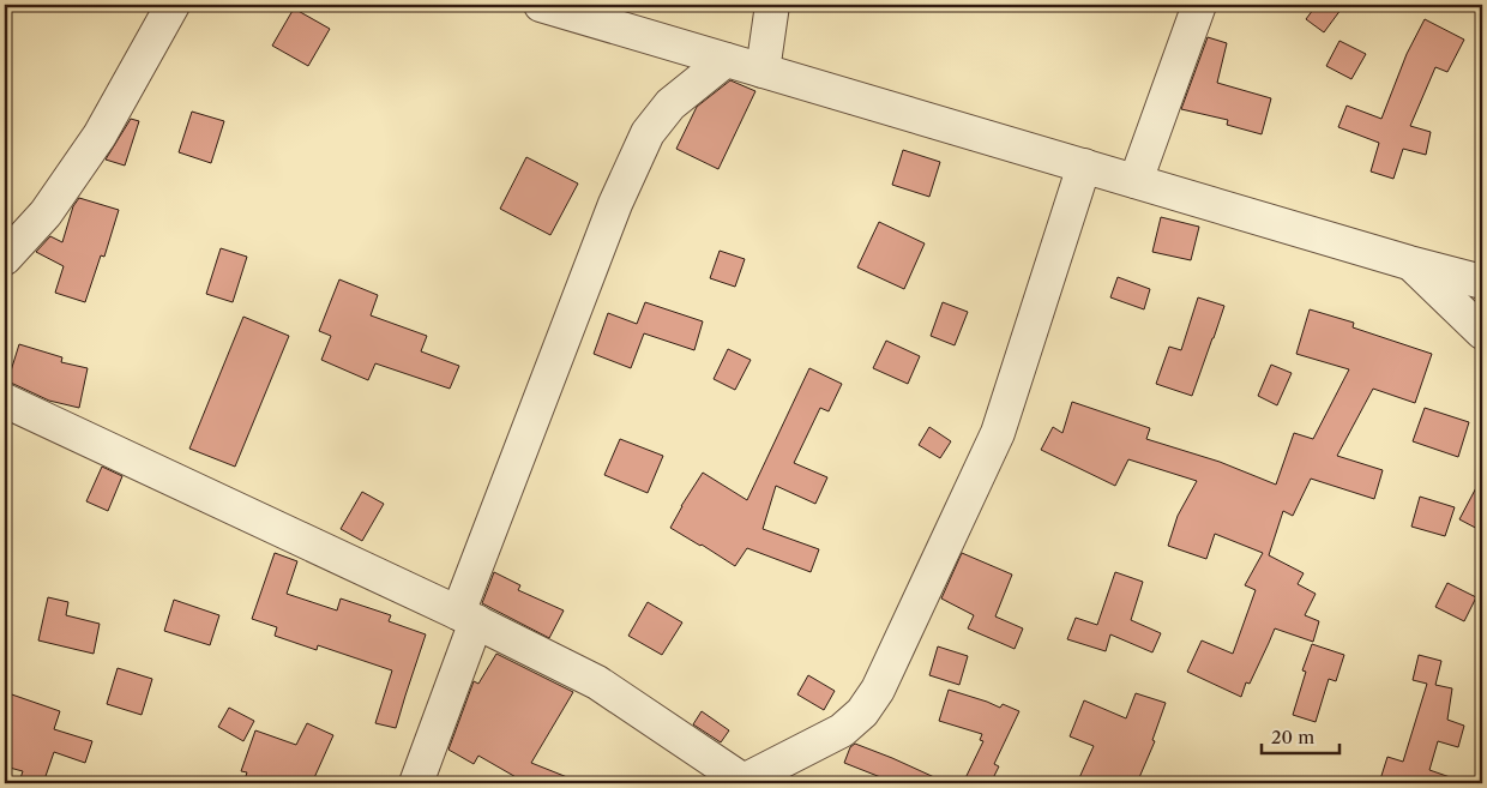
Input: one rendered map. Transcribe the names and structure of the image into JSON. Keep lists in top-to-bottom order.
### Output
{
  "scale_bar": "20 m"
}
